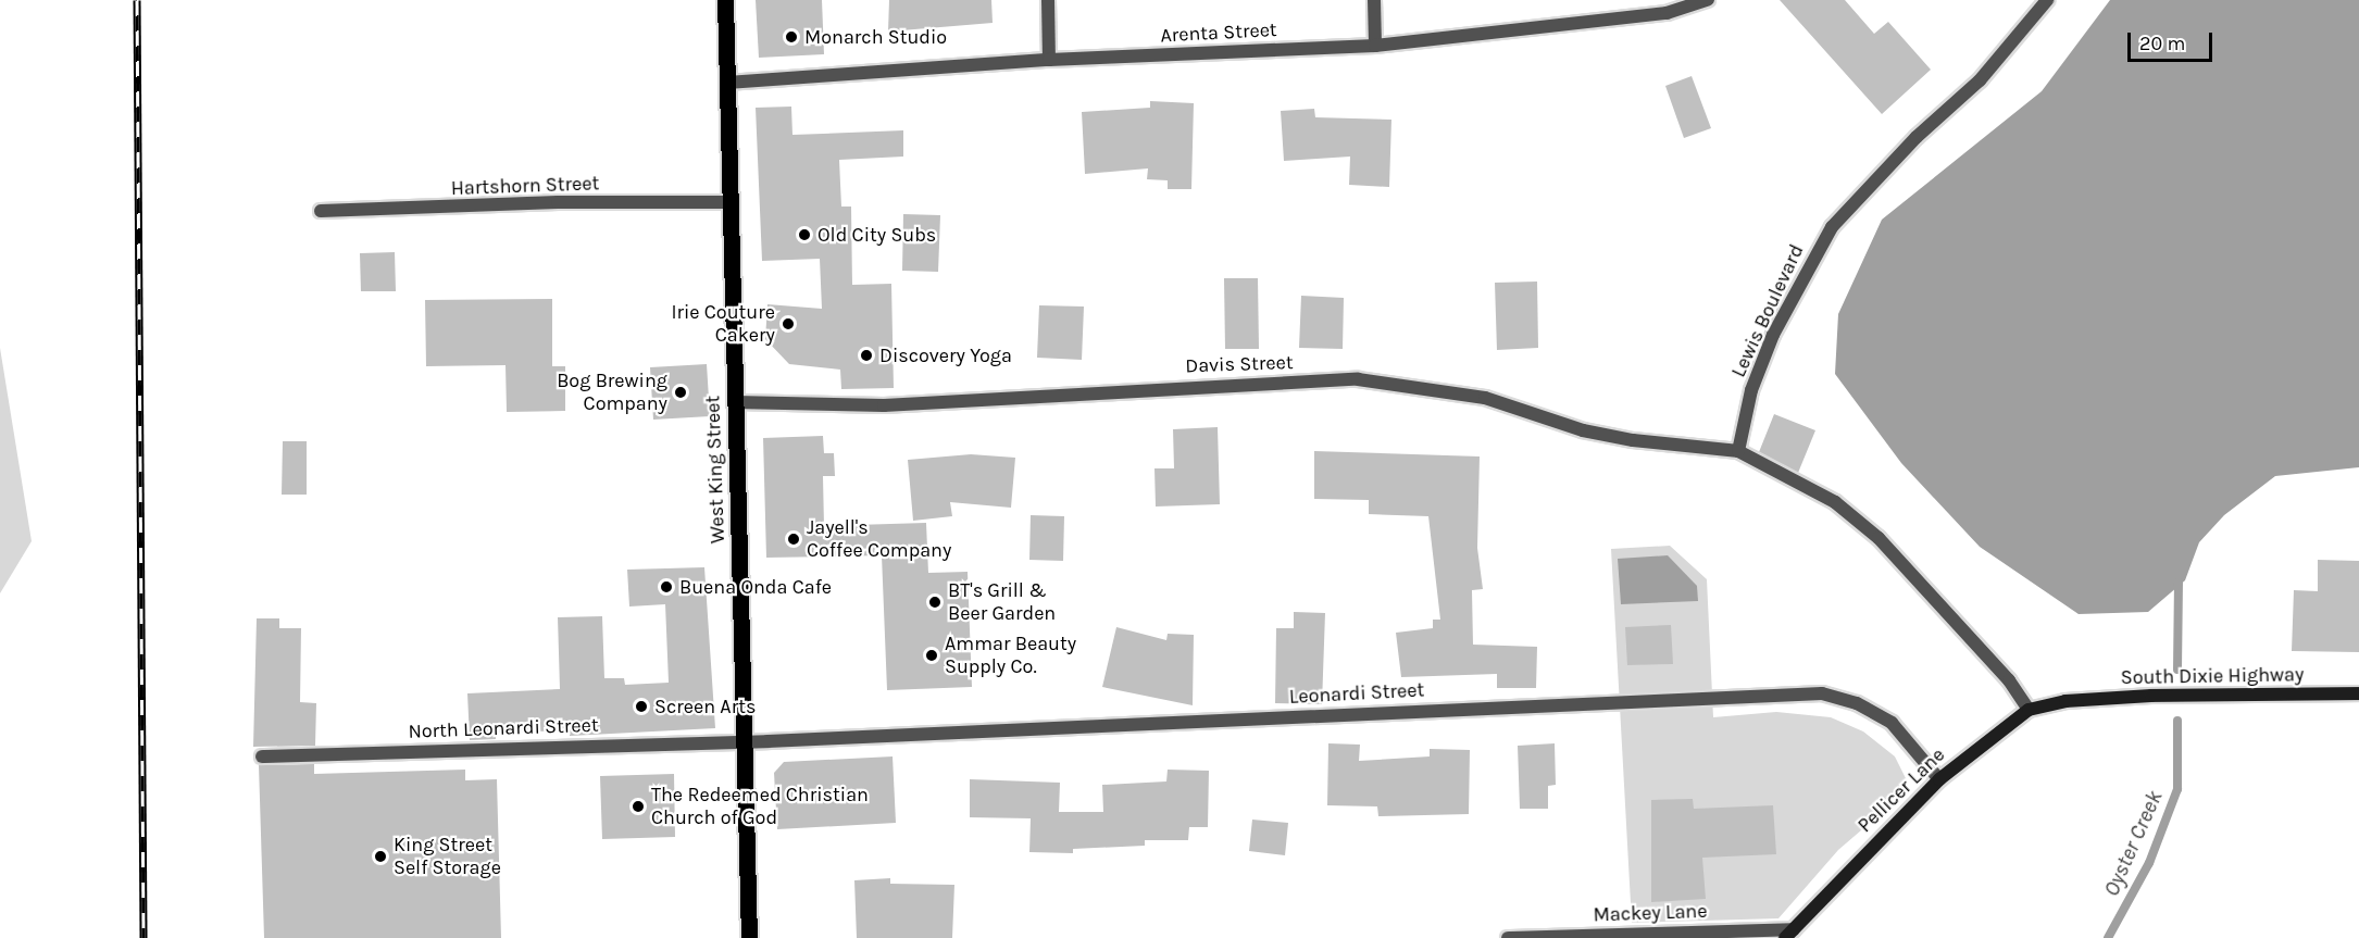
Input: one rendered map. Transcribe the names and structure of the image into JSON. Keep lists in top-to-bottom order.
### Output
{
  "streets": {
    "main road": ["West King Street", "South Dixie Highway", "Pellicer Lane"],
    "street": [
      "Arenta Street",
      "Hartshorn Street",
      "Lewis Boulevard",
      "Davis Street",
      "Leonardi Street",
      "North Leonardi Street",
      "Mackey Lane"
    ]
  },
  "crossings": [
    ["Arenta Street", "West King Street"],
    ["Hartshorn Street", "West King Street"],
    ["Lewis Boulevard", "Davis Street"],
    ["Davis Street", "West King Street"],
    ["West King Street", "Leonardi Street"],
    ["West King Street", "North Leonardi Street"],
    ["South Dixie Highway", "Pellicer Lane"],
    ["Leonardi Street", "North Leonardi Street"],
    ["Leonardi Street", "Pellicer Lane"],
    ["Pellicer Lane", "Mackey Lane"]
  ],
  "water": ["Oyster Creek"],
  "places": [
    "Monarch Studio",
    "Old City Subs",
    "Irie Couture Cakery",
    "Discovery Yoga",
    "Bog Brewing Company",
    "Jayell's Coffee Company",
    "Buena Onda Cafe",
    "BT's Grill & Beer Garden",
    "Ammar Beauty Supply Co.",
    "Screen Arts",
    "The Redeemed Christian Church of God",
    "King Street Self Storage"
  ],
  "scale_bar": "20 m"
}
